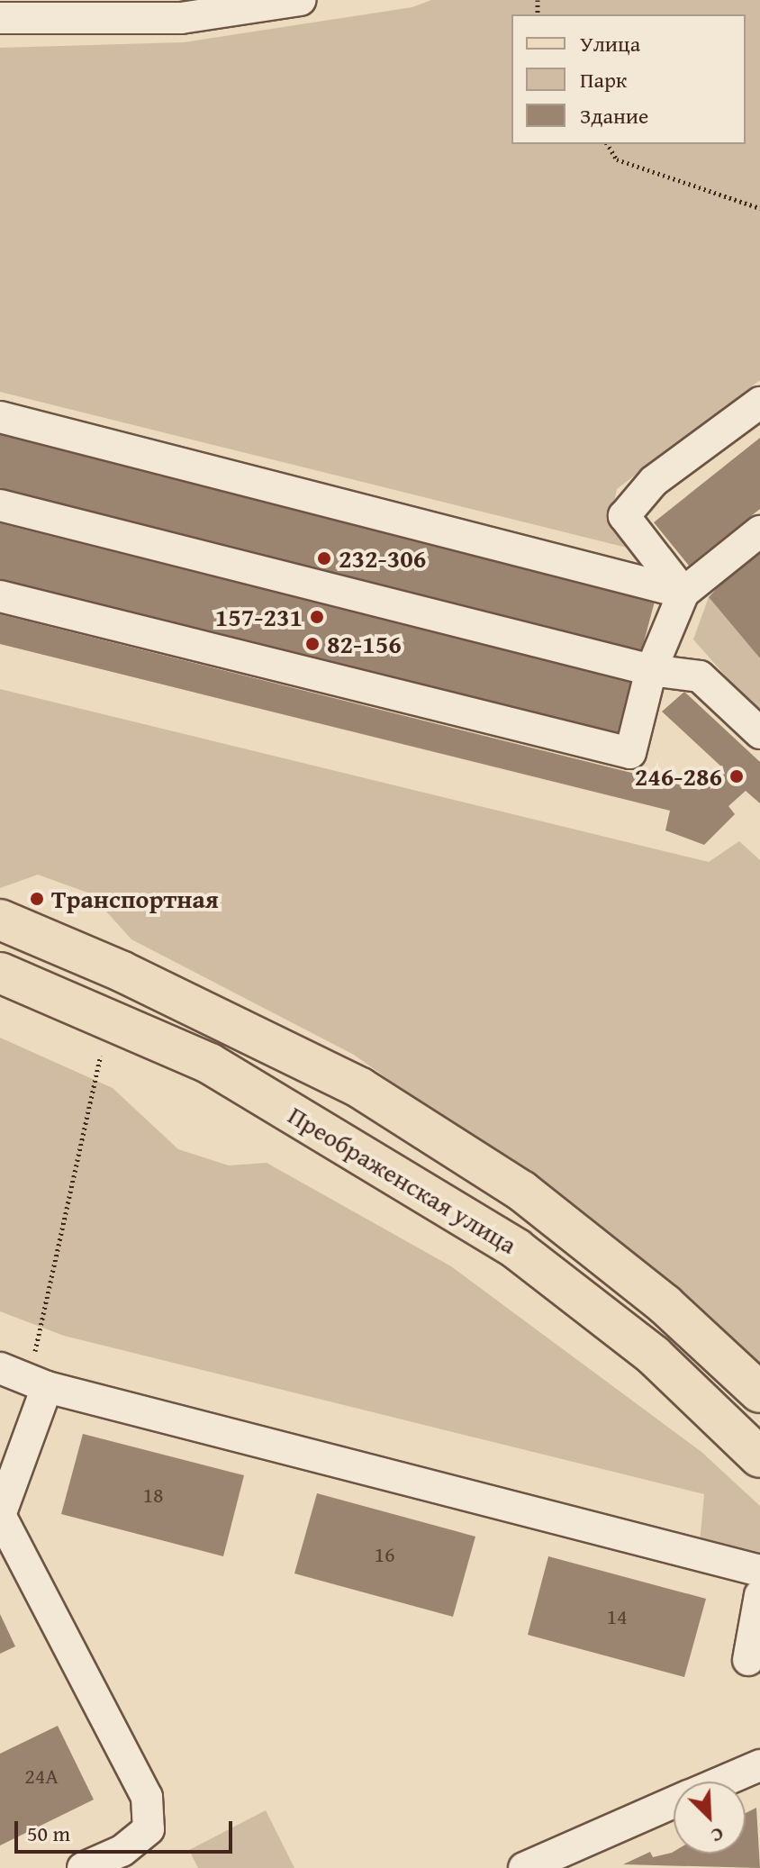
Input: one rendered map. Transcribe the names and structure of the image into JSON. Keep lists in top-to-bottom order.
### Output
{
  "streets": {
    "main road": ["Преображенская улица"]
  },
  "places": [
    "232-306",
    "157-231",
    "82-156",
    "246-286",
    "Транспортная"
  ],
  "house_numbers": [
    "18",
    "16",
    "14",
    "24А"
  ],
  "legend": ["Улица", "Парк", "Здание"],
  "scale_bar": "50 m",
  "north": "bottom right"
}
